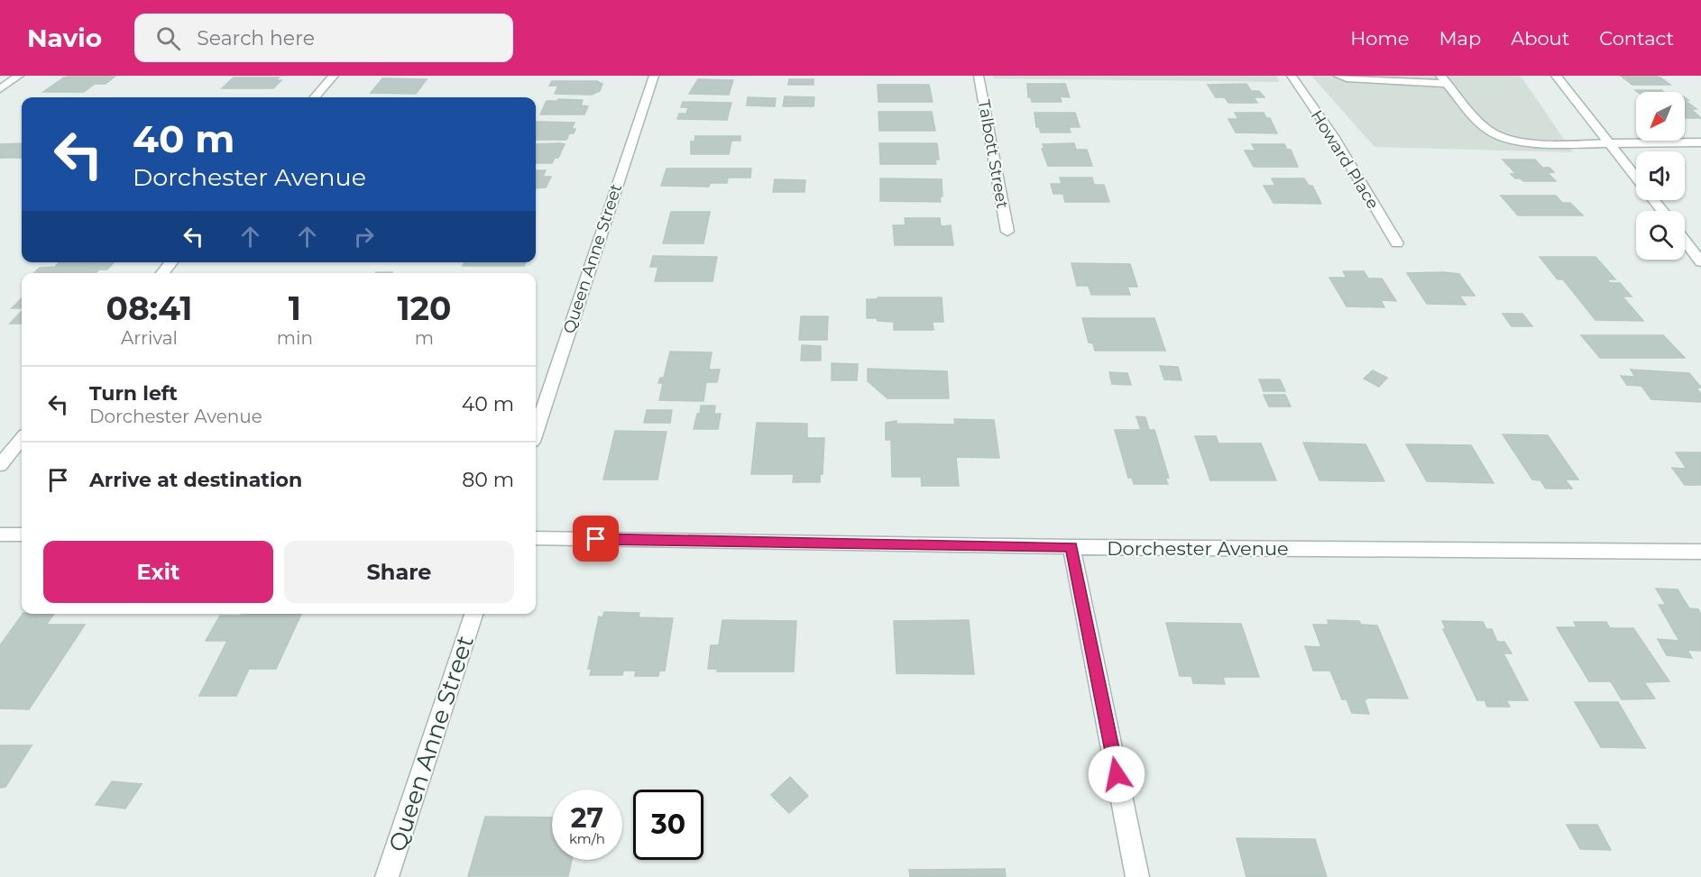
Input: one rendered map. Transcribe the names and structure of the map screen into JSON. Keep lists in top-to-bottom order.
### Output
{
  "streets": {
    "street": [
      "Talbott Street",
      "Howard Place",
      "Queen Anne Street",
      "Dorchester Avenue"
    ]
  },
  "north": "bottom left",
  "page": {
    "header": "Navio",
    "search": "Search here",
    "nav": [
      "Home",
      "Map",
      "About",
      "Contact"
    ],
    "turn": ["40 m", "Dorchester Avenue"],
    "eta": [
      "08:41",
      "Arrival",
      "1",
      "min",
      "120",
      "m"
    ],
    "list": [
      {
        "name": "Turn left",
        "note": "Dorchester Avenue",
        "value": "40 m"
      },
      {
        "name": "Arrive at destination",
        "value": "80 m"
      }
    ],
    "buttons": ["Exit", "Share"],
    "speed": "27 km/h",
    "limit": "30"
  }
}
